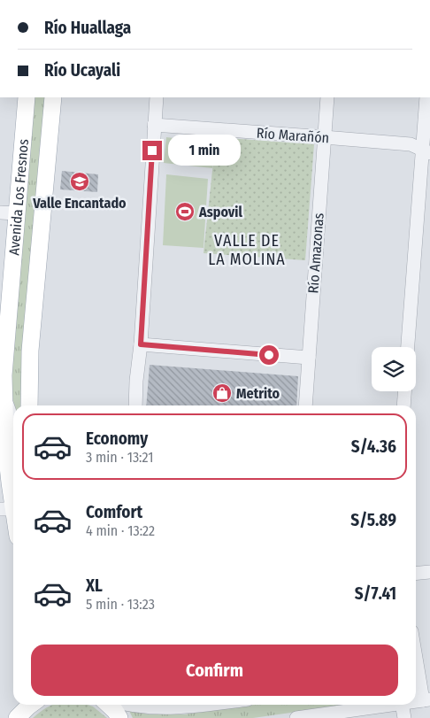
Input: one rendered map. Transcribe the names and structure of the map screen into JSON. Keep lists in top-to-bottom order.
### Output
{
  "streets": {
    "main road": ["Avenida Los Fresnos"],
    "street": ["Río Marañón", "Río Amazonas"]
  },
  "crossings": [
    ["Río Marañón", "Río Amazonas"]
  ],
  "districts": ["VALLE DE LA MOLINA"],
  "places": {
    "school or university": ["Valle Encantado"],
    "sports": ["Aspovil"],
    "shop": ["Metrito"]
  },
  "page": {
    "banner": ["Río Huallaga", "Río Ucayali"],
    "bubble": "1 min",
    "list": [
      {
        "name": "Economy",
        "note": "3 min · 13:21",
        "value": "S/4.36"
      },
      {
        "name": "Comfort",
        "note": "4 min · 13:22",
        "value": "S/5.89"
      },
      {
        "name": "XL",
        "note": "5 min · 13:23",
        "value": "S/7.41"
      }
    ],
    "buttons": "Confirm"
  }
}
